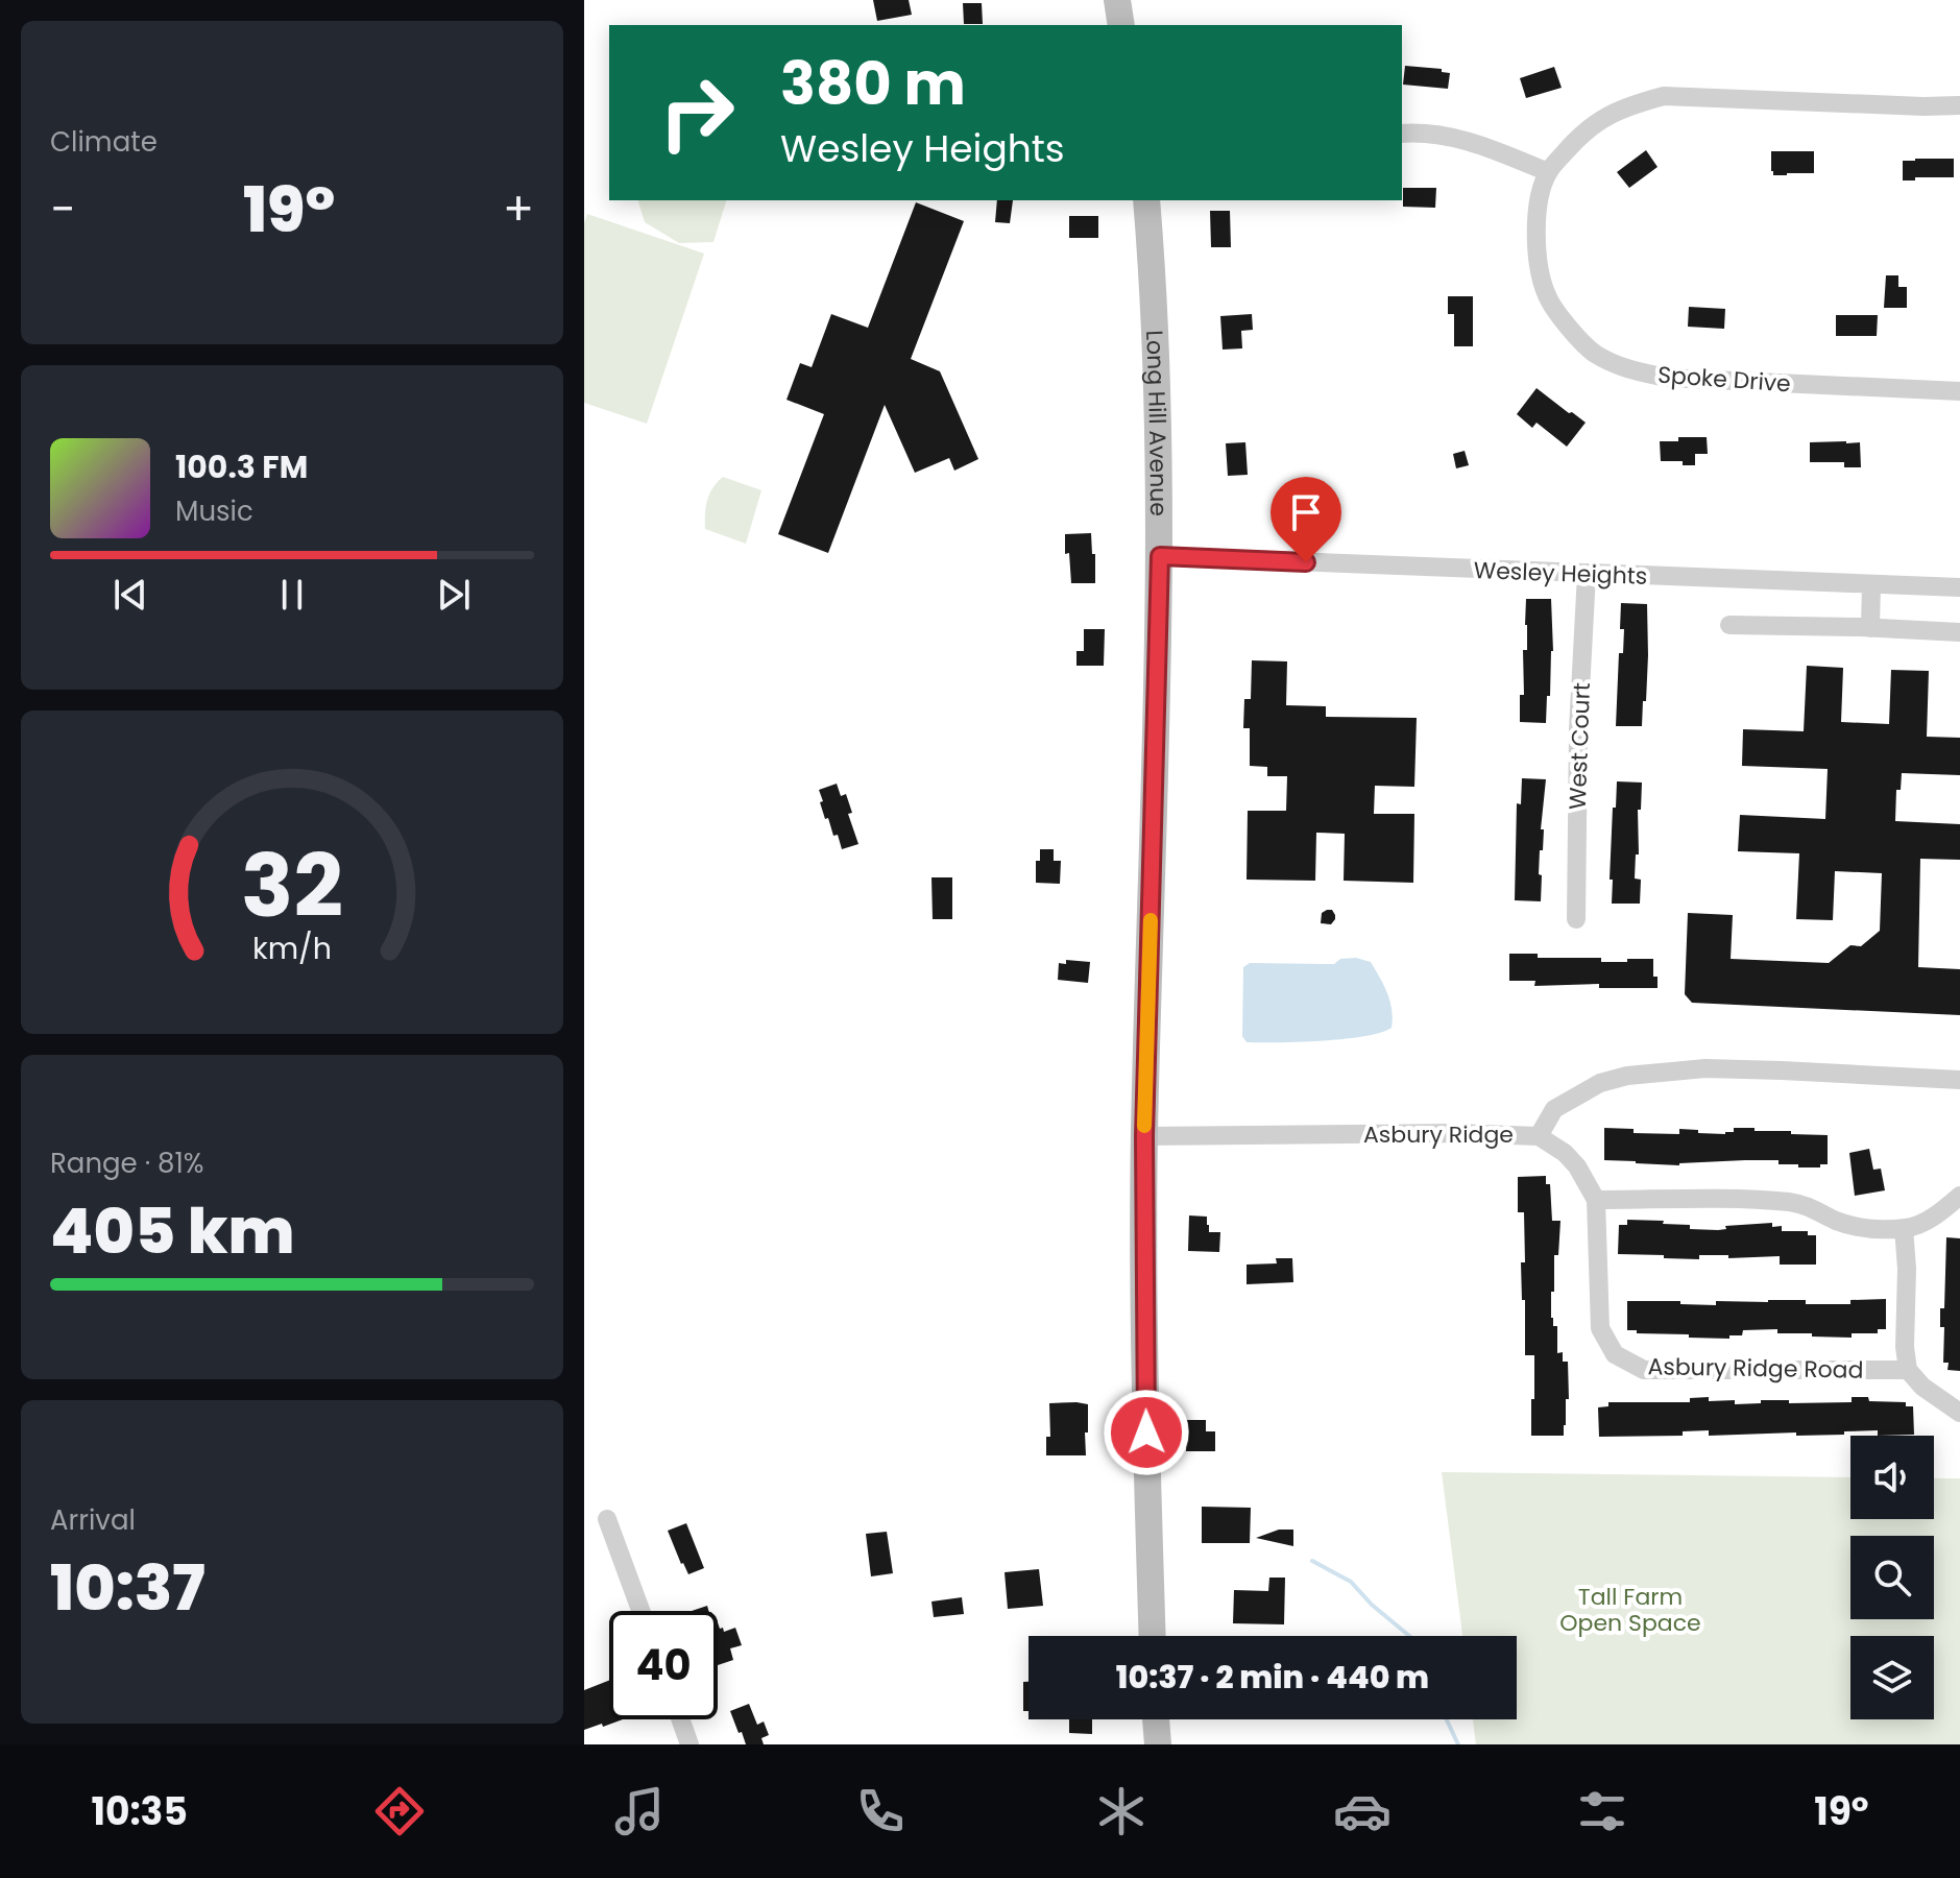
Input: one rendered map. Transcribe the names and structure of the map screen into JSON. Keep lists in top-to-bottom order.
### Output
{
  "streets": {
    "street": [
      "Spoke Drive",
      "Long Hill Avenue",
      "Wesley Heights",
      "West Court",
      "Asbury Ridge",
      "Asbury Ridge Road"
    ]
  },
  "crossings": [
    ["Long Hill Avenue", "Wesley Heights"],
    ["Long Hill Avenue", "Asbury Ridge"],
    ["Wesley Heights", "West Court"],
    ["Asbury Ridge", "Asbury Ridge Road"]
  ],
  "parks": ["Tall Farm Open Space"],
  "page": {
    "tile": [
      "Climate",
      ["Range · 81%", "405 km"],
      ["Arrival", "10:37"]
    ],
    "turn": ["380 m", "Wesley Heights"],
    "heat": ["−", "19°", "+"],
    "song": ["100.3 FM", "Music"],
    "limit": "40",
    "trip": "10:37 · 2 min · 440 m",
    "tabs": ["10:35", "19°"],
    "gauge": ["32", "km/h"]
  }
}
